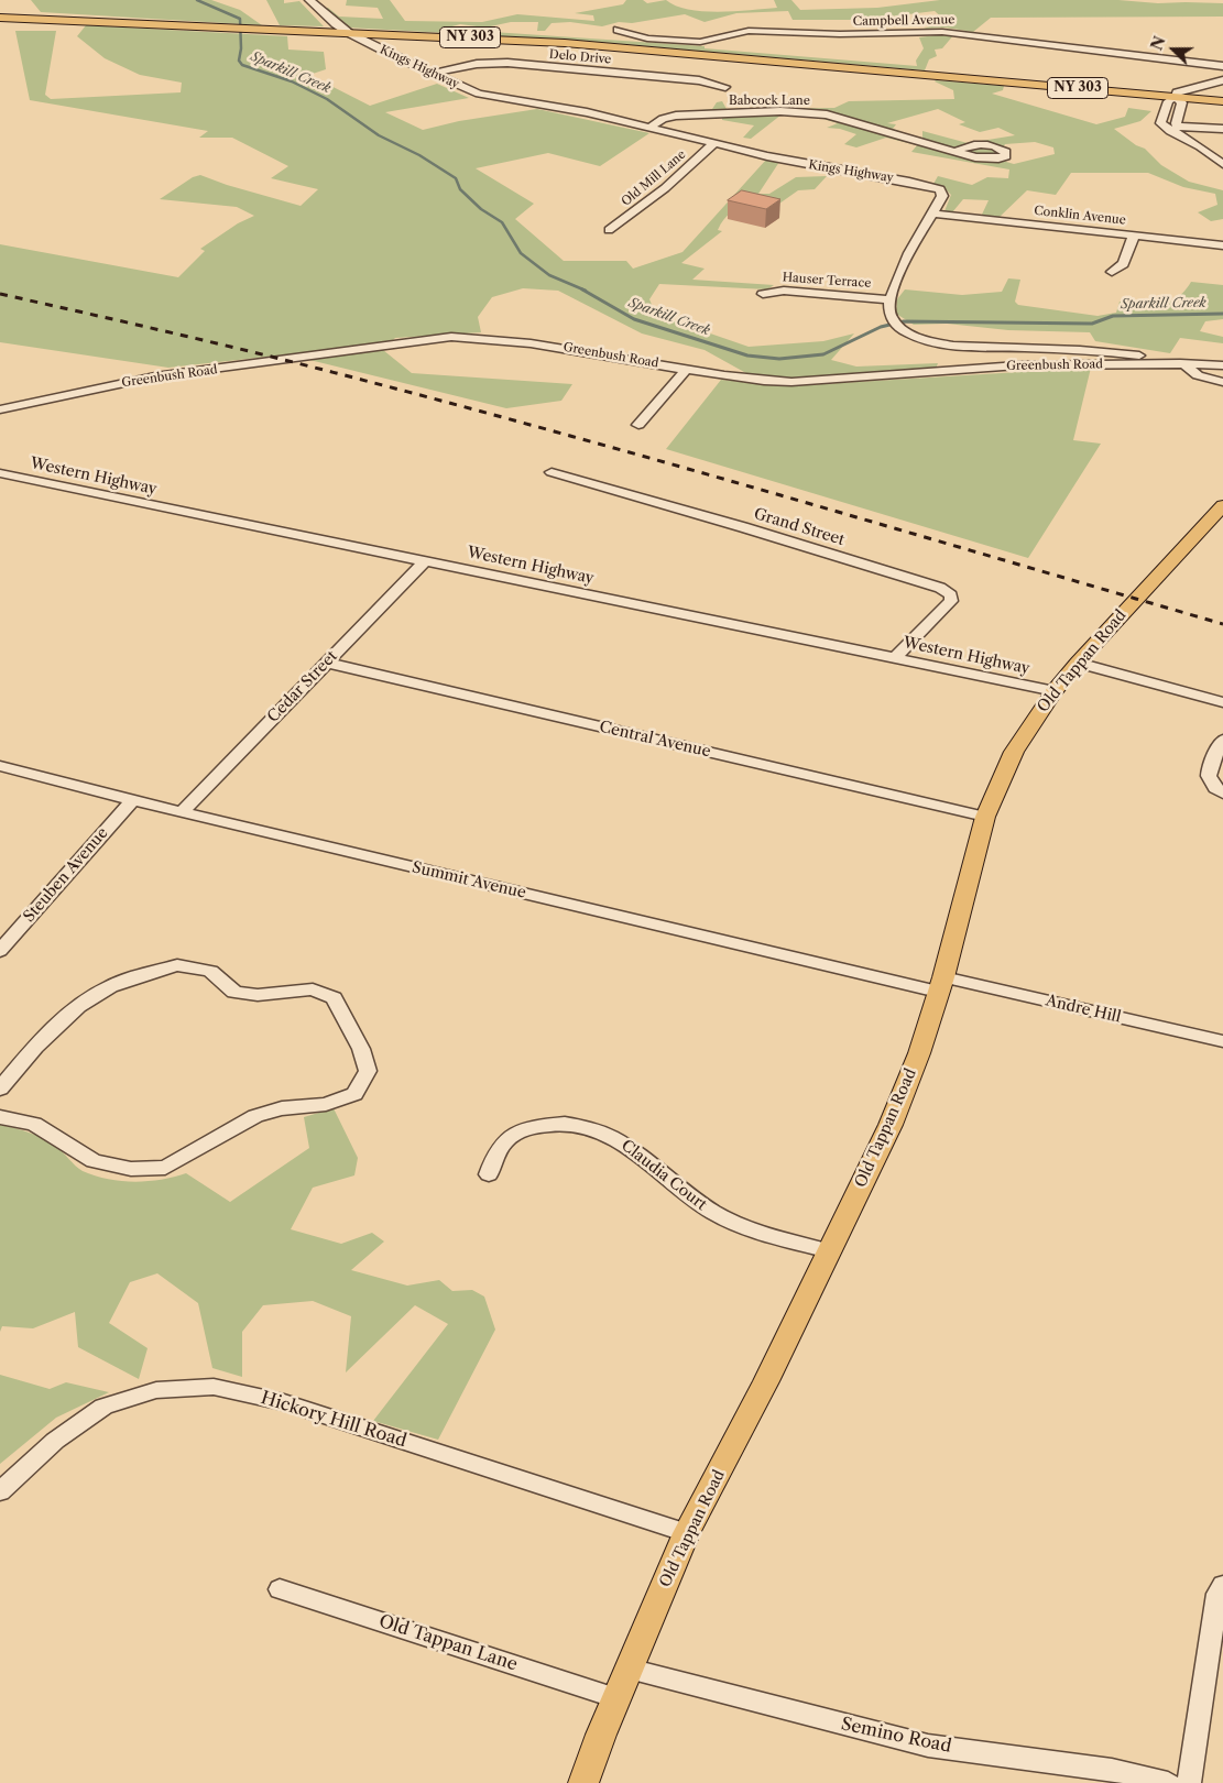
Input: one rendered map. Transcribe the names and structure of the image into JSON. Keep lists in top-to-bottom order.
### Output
{
  "streets": {
    "main road": ["NY 303", "Old Tappan Road"],
    "street": [
      "Campbell Avenue",
      "Delo Drive",
      "Kings Highway",
      "Babcock Lane",
      "Old Mill Lane",
      "Conklin Avenue",
      "Hauser Terrace",
      "Greenbush Road",
      "Western Highway",
      "Grand Street",
      "Cedar Street",
      "Central Avenue",
      "Steuben Avenue",
      "Summit Avenue",
      "Andre Hill",
      "Claudia Court",
      "Hickory Hill Road",
      "Old Tappan Lane",
      "Semino Road"
    ]
  },
  "crossings": [
    ["NY 303", "Kings Highway"],
    ["Delo Drive", "Kings Highway"],
    ["Kings Highway", "Babcock Lane"],
    ["Kings Highway", "Old Mill Lane"],
    ["Kings Highway", "Conklin Avenue"],
    ["Kings Highway", "Hauser Terrace"],
    ["Western Highway", "Grand Street"],
    ["Western Highway", "Old Tappan Road"],
    ["Western Highway", "Cedar Street"],
    ["Old Tappan Road", "Central Avenue"],
    ["Old Tappan Road", "Summit Avenue"],
    ["Old Tappan Road", "Andre Hill"],
    ["Old Tappan Road", "Claudia Court"],
    ["Old Tappan Road", "Hickory Hill Road"],
    ["Old Tappan Road", "Old Tappan Lane"],
    ["Old Tappan Road", "Semino Road"],
    ["Cedar Street", "Central Avenue"],
    ["Cedar Street", "Summit Avenue"],
    ["Steuben Avenue", "Summit Avenue"],
    ["Summit Avenue", "Andre Hill"]
  ],
  "water": ["Sparkill Creek"],
  "north": "left"
}
